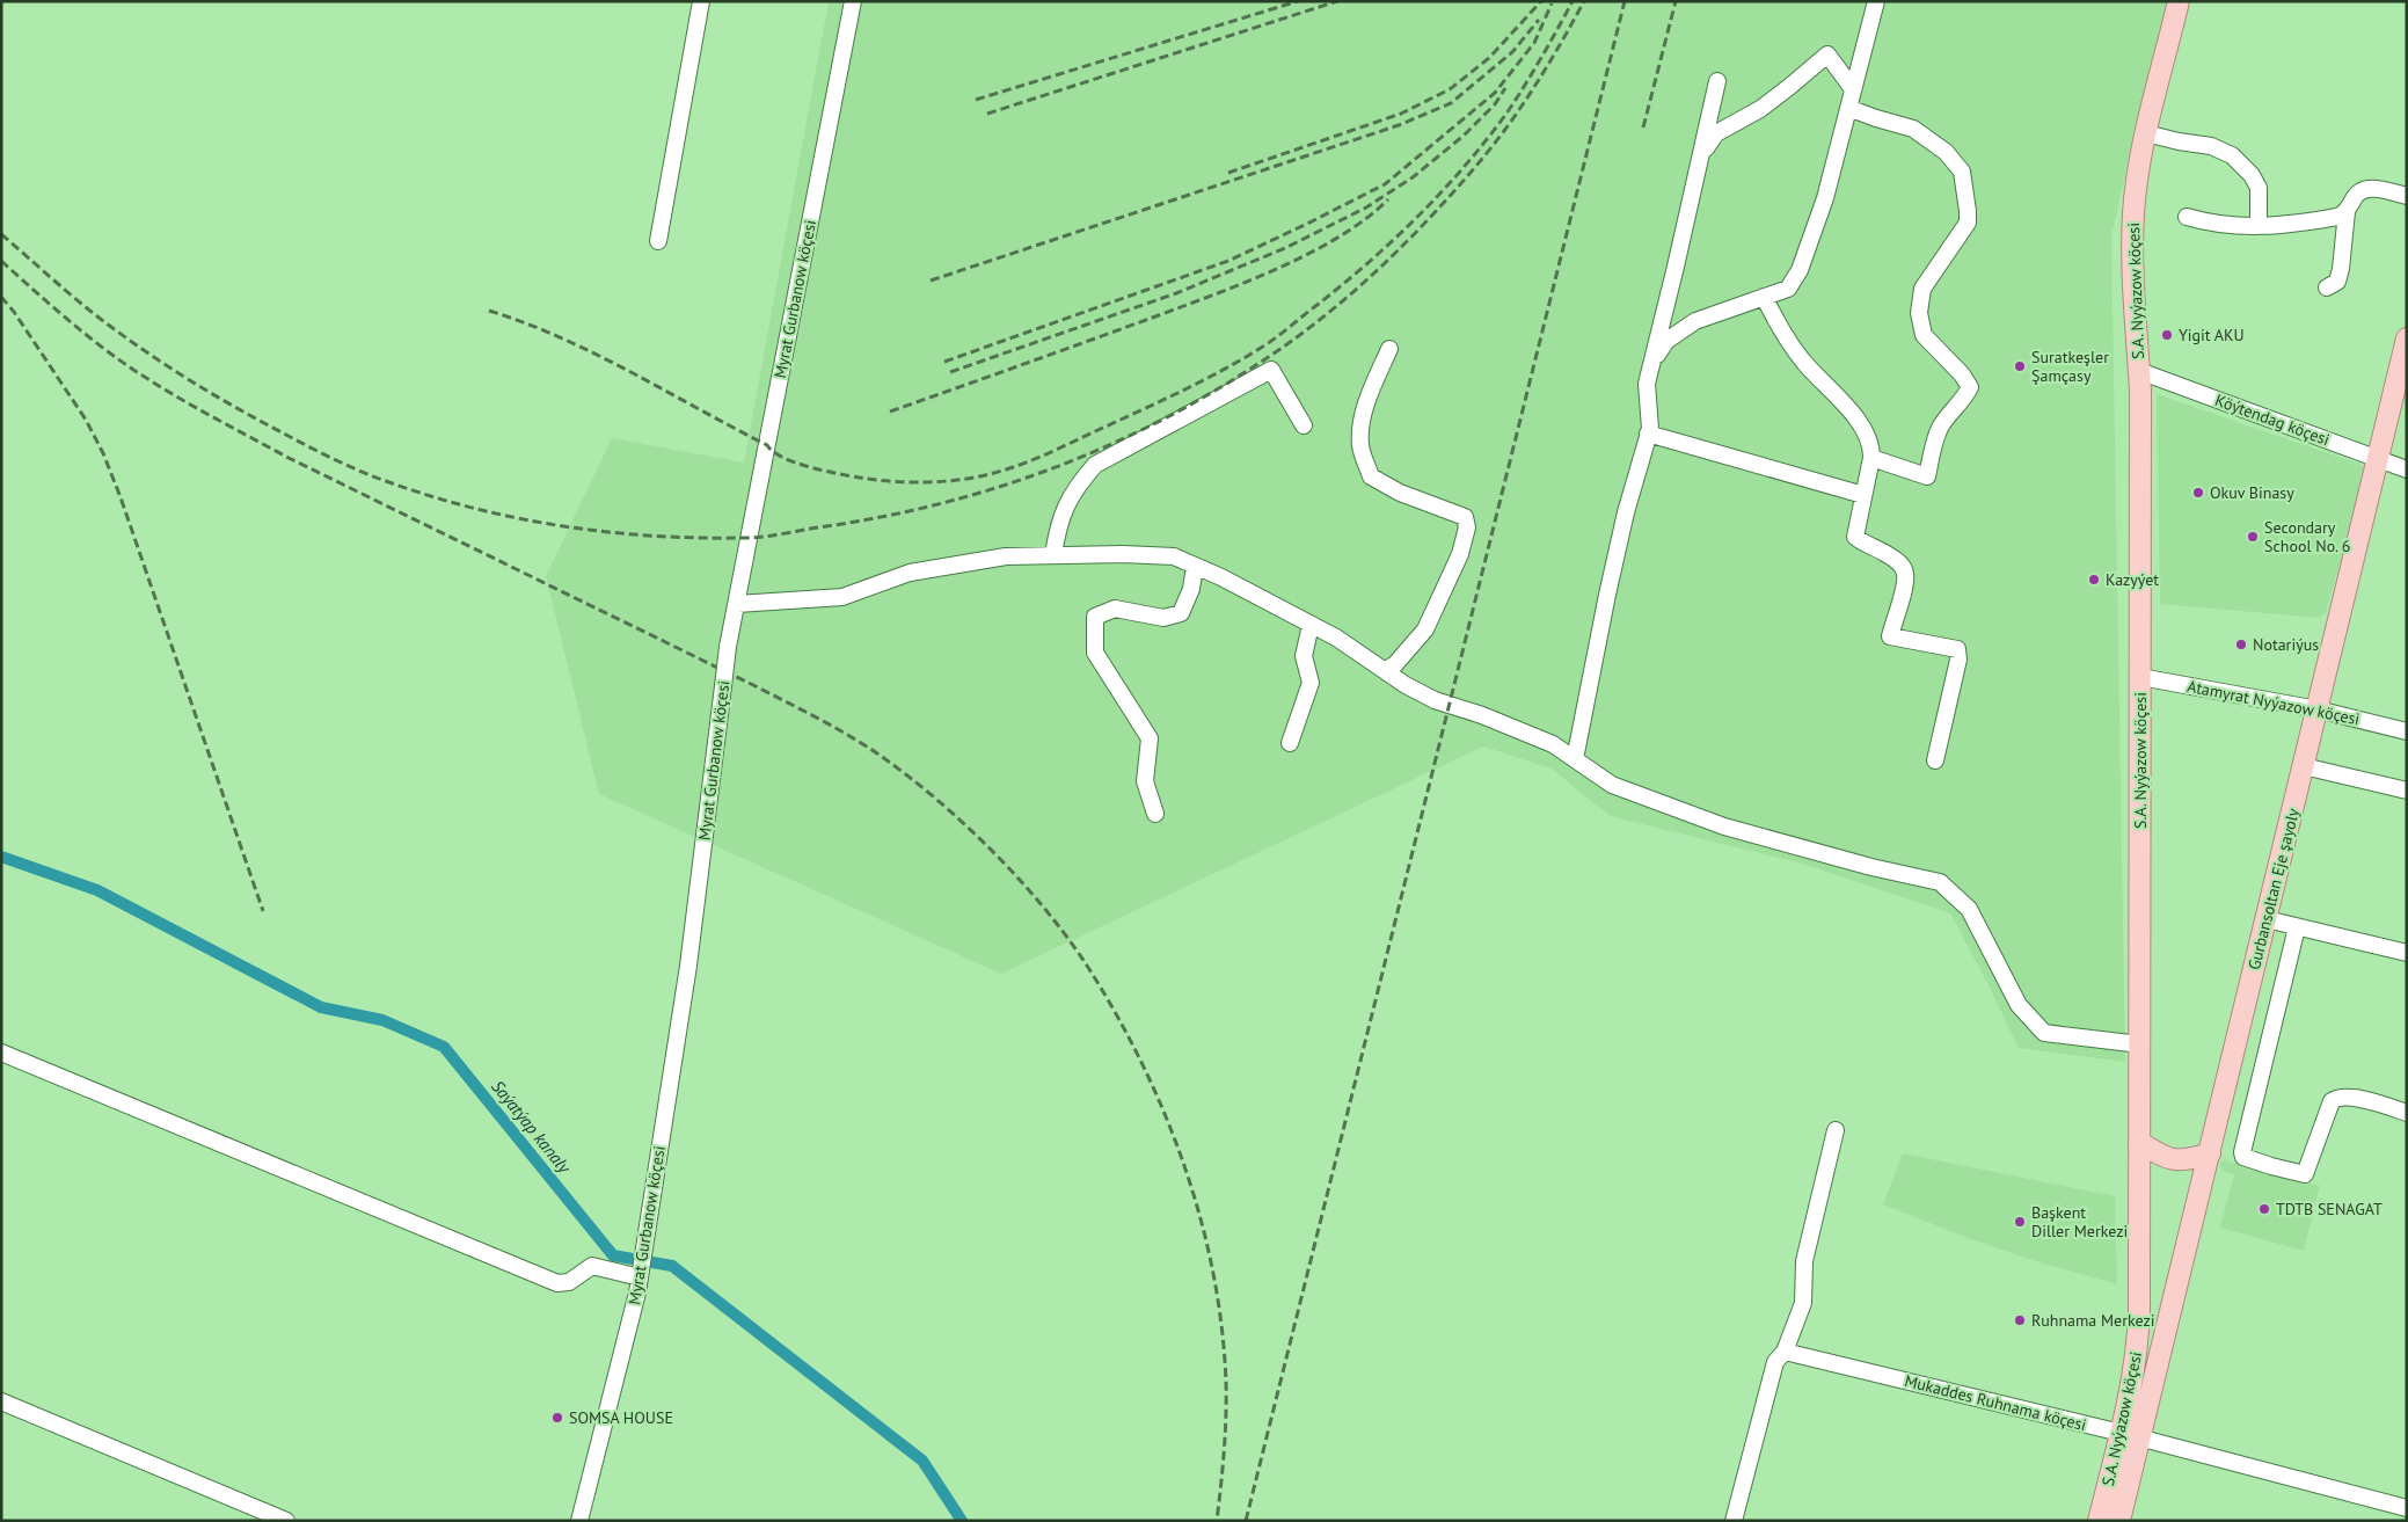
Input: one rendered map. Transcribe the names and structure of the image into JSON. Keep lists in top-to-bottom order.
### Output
{
  "streets": {
    "main road": ["S.A. Nyýazow köçesi", "Gurbansoltan Eje şayoly"],
    "street": [
      "Myrat Gurbanow köçesi",
      "Köýtendag köçesi",
      "Atamyrat Nyýazow köçesi",
      "Mukaddes Ruhnama köçesi"
    ]
  },
  "crossings": [
    ["S.A. Nyýazow köçesi", "Köýtendag köçesi"],
    ["S.A. Nyýazow köçesi", "Atamyrat Nyýazow köçesi"],
    ["S.A. Nyýazow köçesi", "Gurbansoltan Eje şayoly"],
    ["S.A. Nyýazow köçesi", "Mukaddes Ruhnama köçesi"],
    ["Köýtendag köçesi", "Gurbansoltan Eje şayoly"],
    ["Atamyrat Nyýazow köçesi", "Gurbansoltan Eje şayoly"],
    ["Gurbansoltan Eje şayoly", "Mukaddes Ruhnama köçesi"]
  ],
  "water": ["Saýatýap kanaly"],
  "places": [
    "Yigit AKU",
    "Suratkeşler Şamçasy",
    "Okuv Binasy",
    "Secondary School No. 6",
    "Kazyýet",
    "Notariýus",
    "TDTB SENAGAT",
    "Başkent Diller Merkezi",
    "Ruhnama Merkezi",
    "SOMSA HOUSE"
  ]
}
